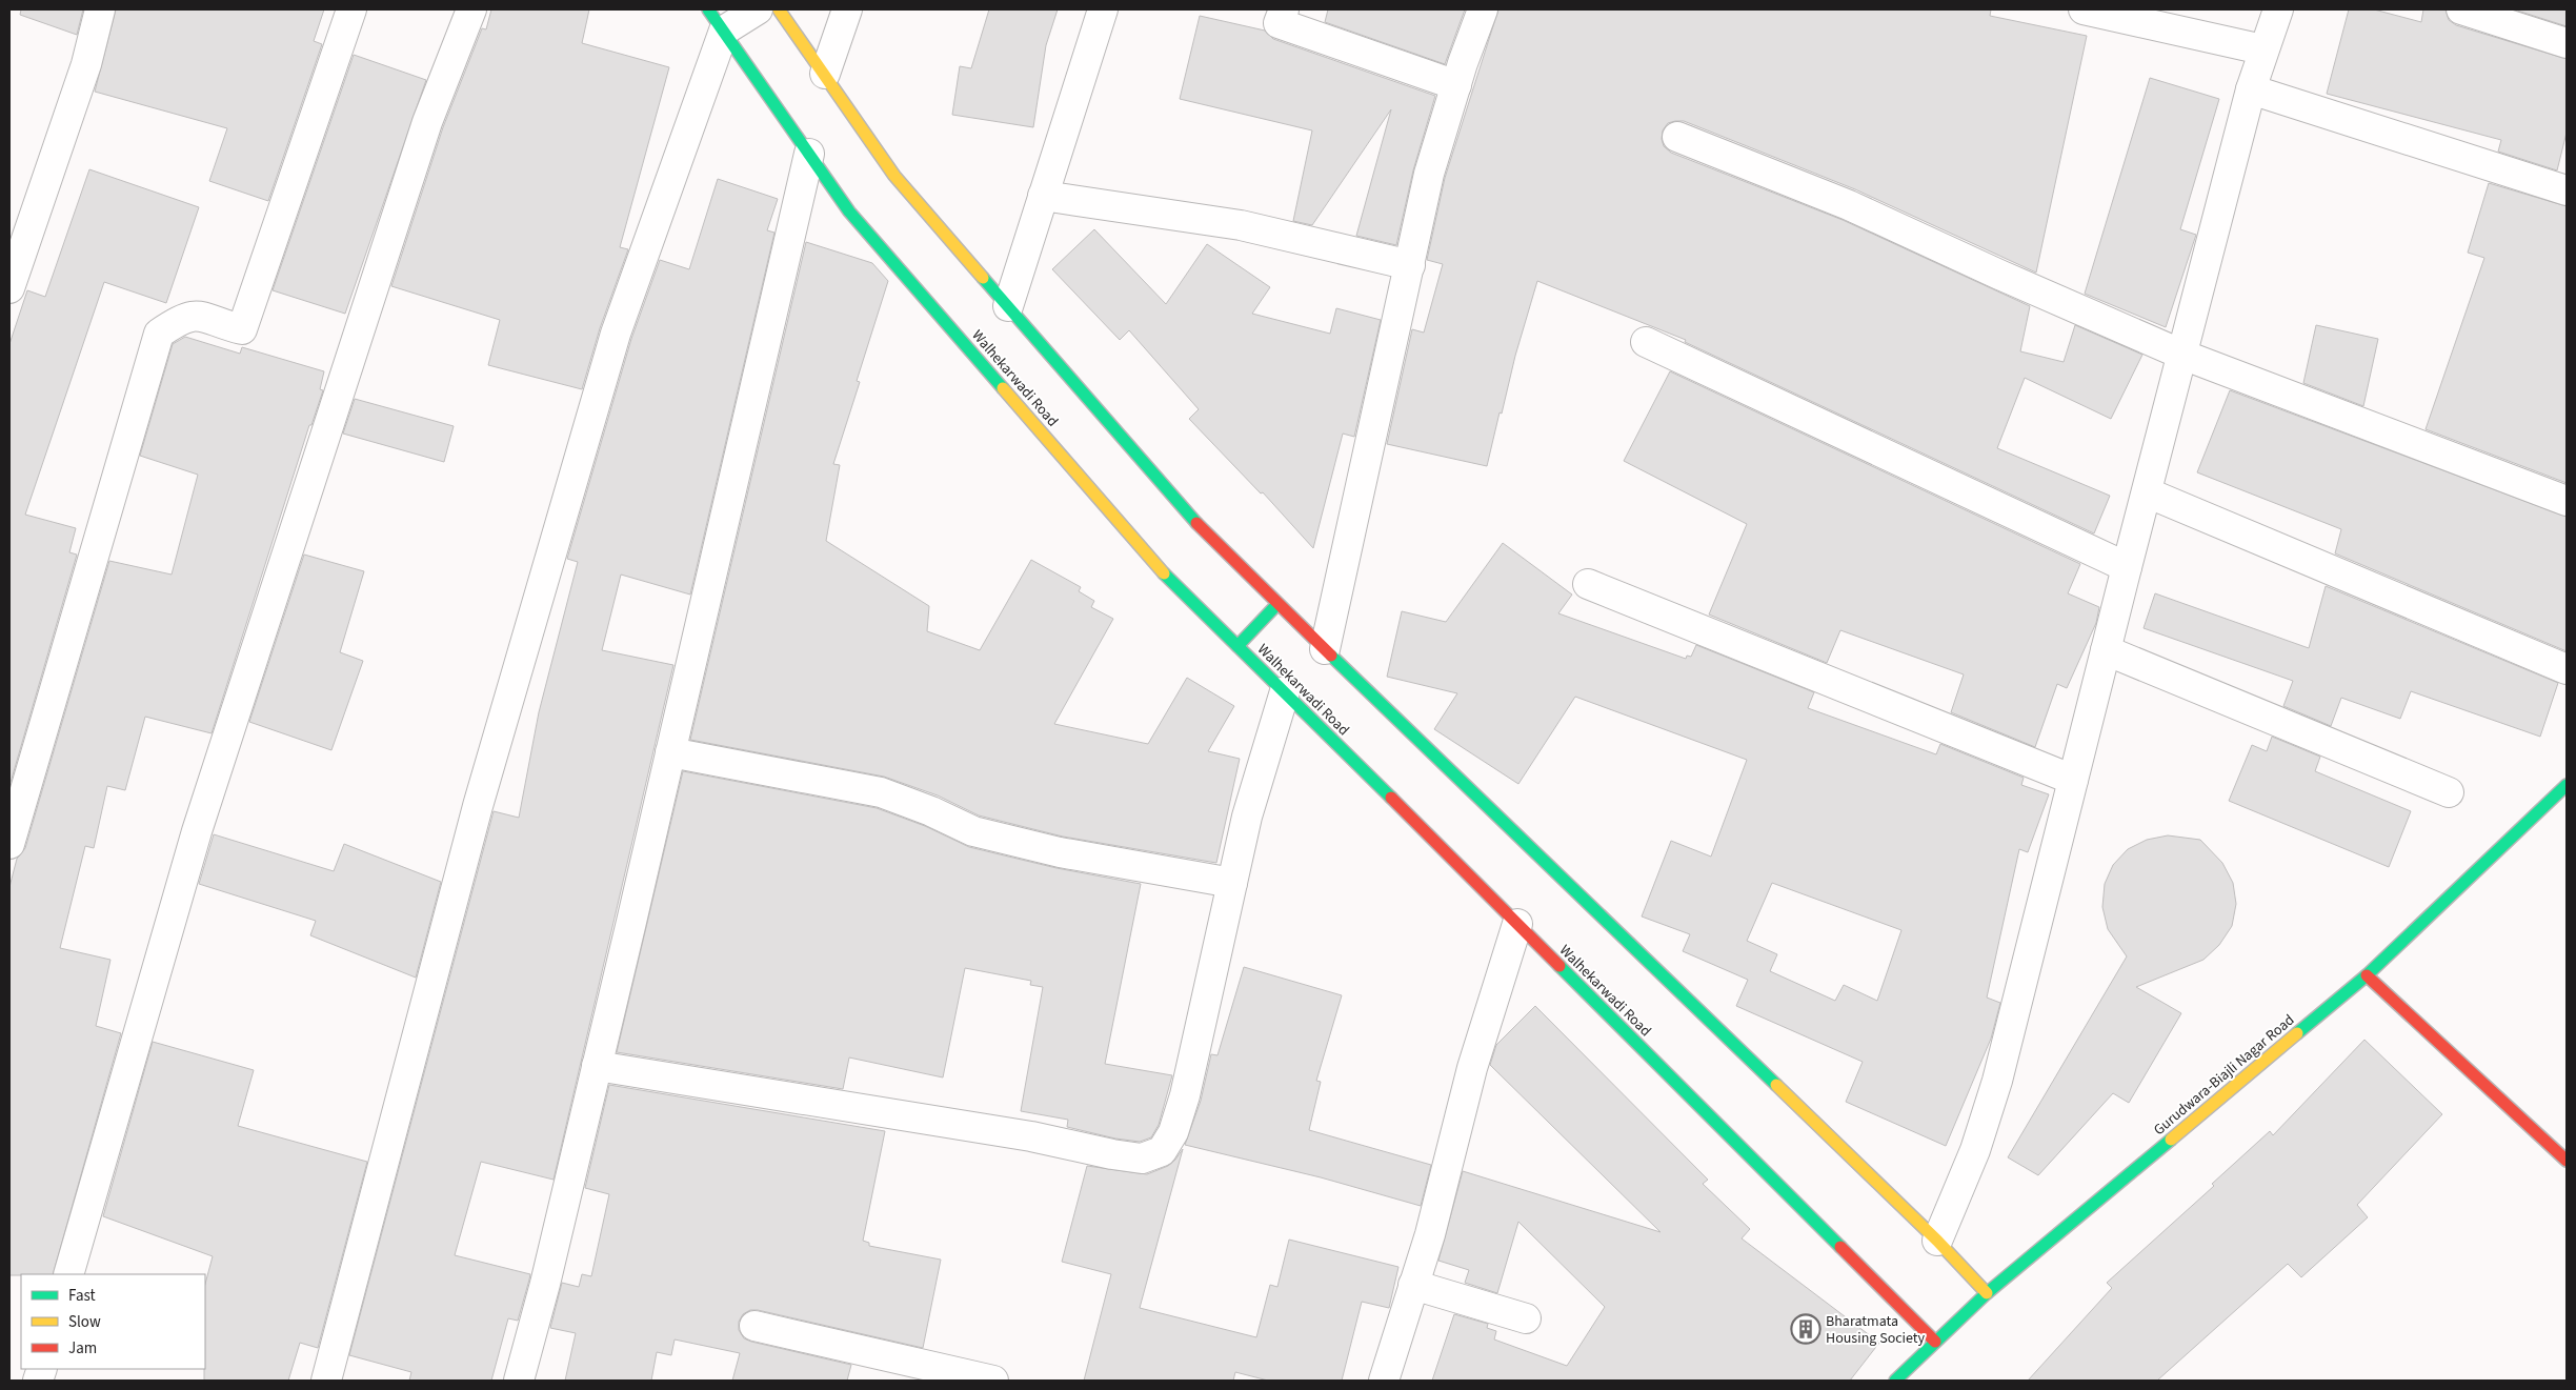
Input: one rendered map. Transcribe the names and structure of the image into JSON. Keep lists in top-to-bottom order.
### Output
{
  "streets": {
    "street": ["Walhekarwadi Road", "Gurudwara-Biajli Nagar Road"]
  },
  "crossings": [
    ["Walhekarwadi Road", "Gurudwara-Biajli Nagar Road"]
  ],
  "places": {
    "building": ["Bharatmata Housing Society"]
  },
  "legend": ["Fast", "Slow", "Jam"]
}
